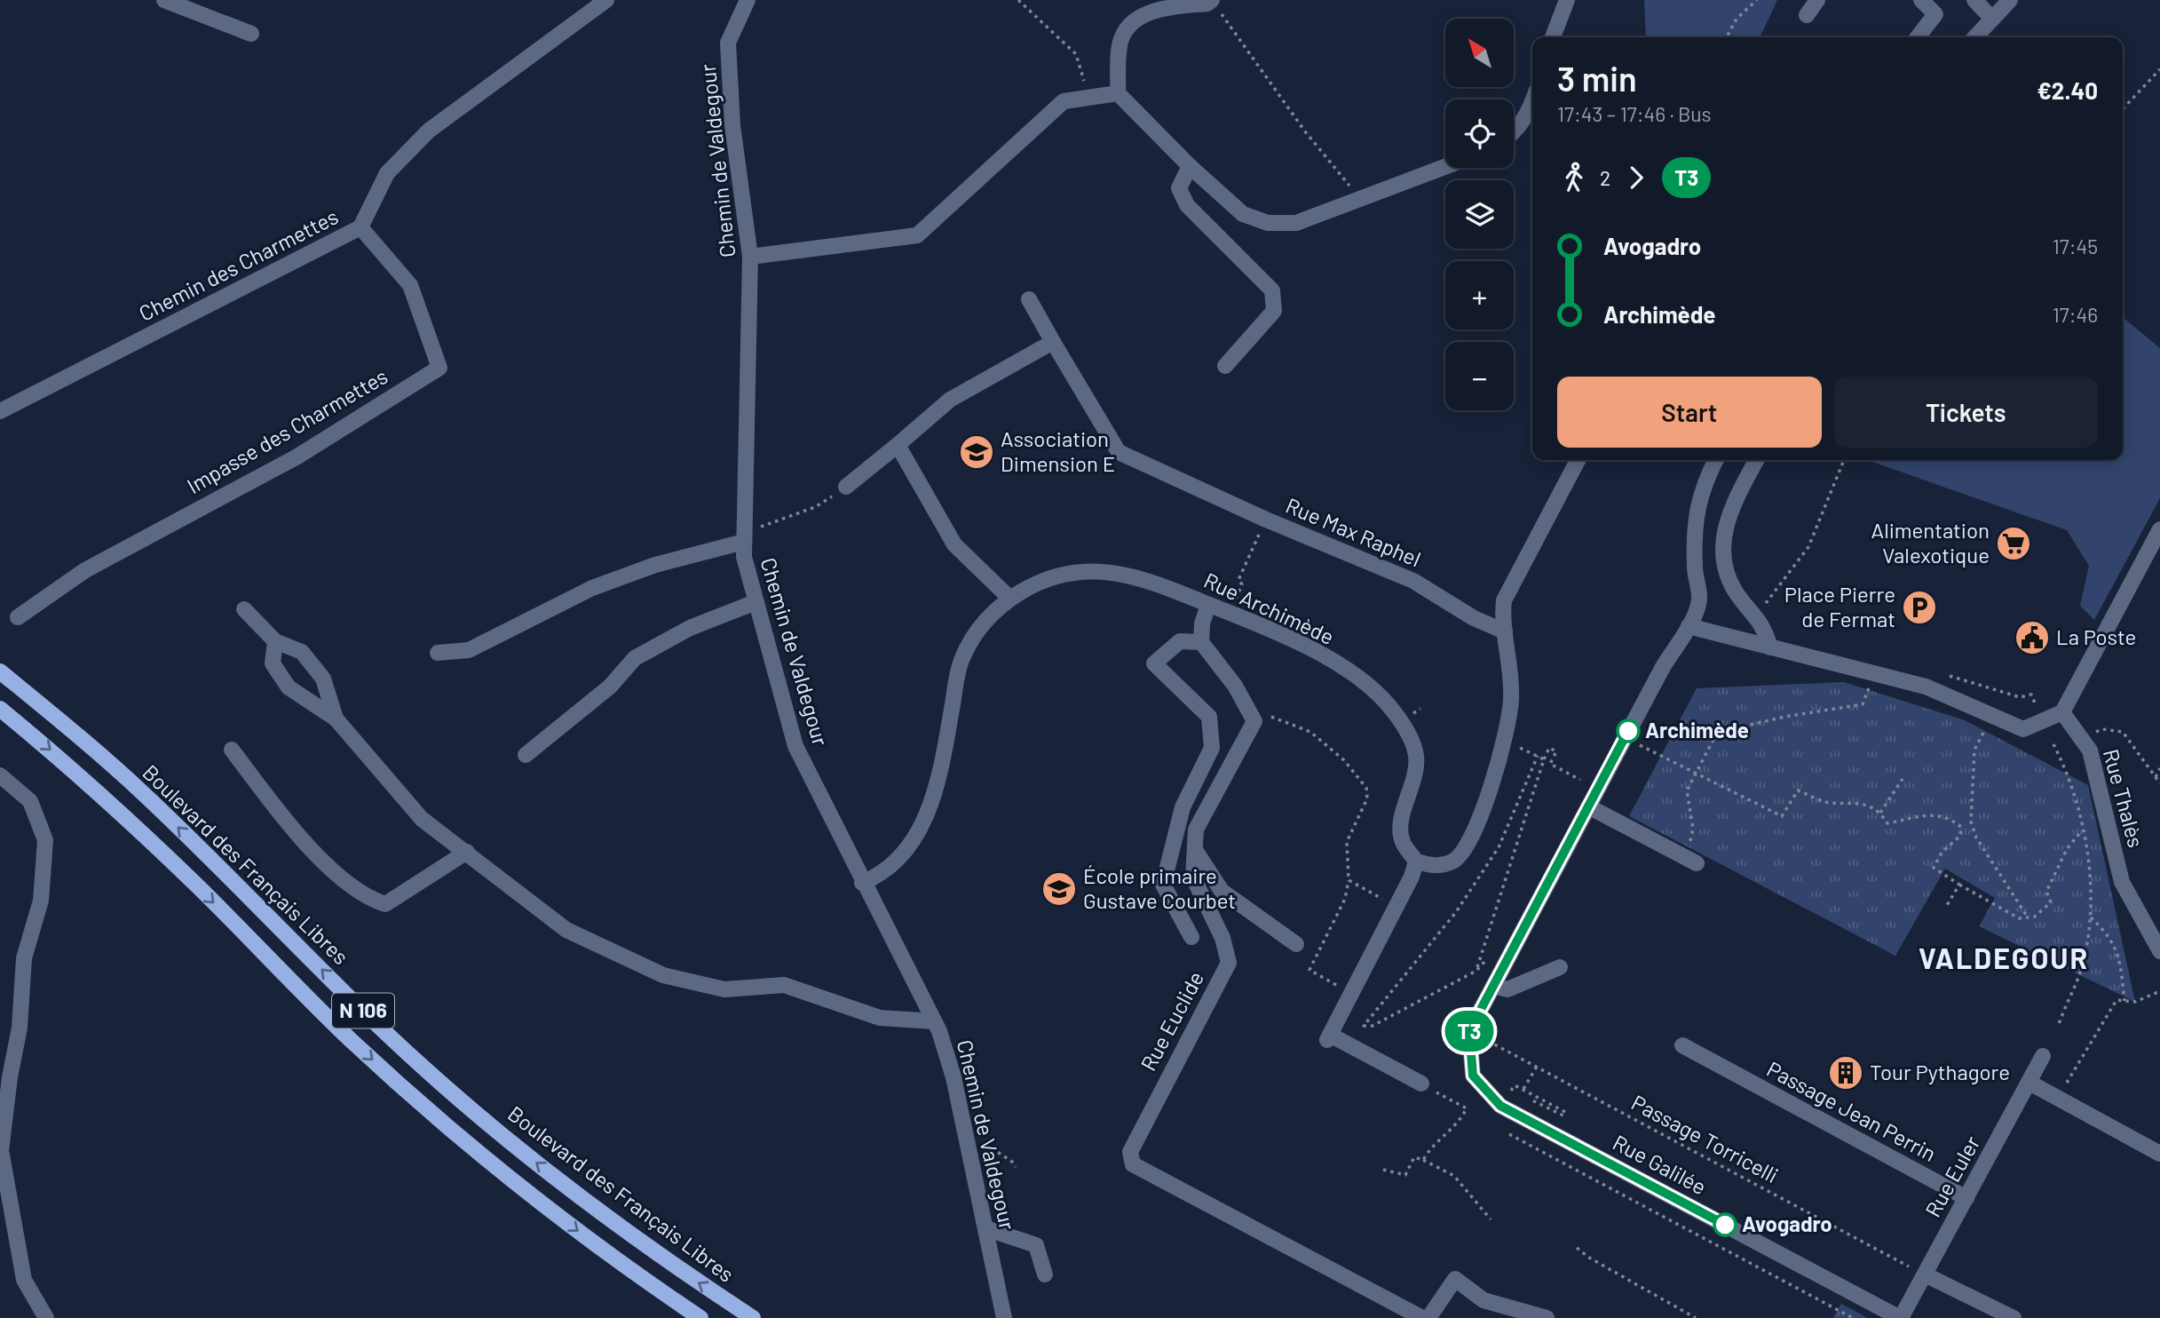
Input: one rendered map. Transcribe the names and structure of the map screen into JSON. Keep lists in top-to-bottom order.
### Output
{
  "streets": {
    "main road": ["Boulevard des Français Libres", "N 106"],
    "street": [
      "Chemin de Valdegour",
      "Chemin des Charmettes",
      "Impasse des Charmettes",
      "Rue Max Raphel",
      "Rue Archimède",
      "Rue Thalès",
      "Rue Euclide",
      "Passage Jean Perrin",
      "Rue Galilée",
      "Rue Euler"
    ],
    "path": ["Passage Torricelli"]
  },
  "crossings": [
    ["Chemin de Valdegour", "Rue Archimède"],
    ["Chemin des Charmettes", "Impasse des Charmettes"],
    ["Passage Jean Perrin", "Rue Euler"],
    ["Passage Torricelli", "Rue Galilée"],
    ["Passage Torricelli", "Rue Euler"],
    ["Rue Galilée", "Rue Euler"]
  ],
  "districts": ["VALDEGOUR"],
  "places": {
    "school or university": ["Association Dimension E", "École primaire Gustave Courbet"],
    "supermarket": ["Alimentation Valexotique"],
    "parking": ["Place Pierre de Fermat"],
    "public building": ["La Poste"],
    "other": ["Archimède", "Avogadro"],
    "building": ["Tour Pythagore"]
  },
  "lines": ["bus line T3"],
  "north": "top left",
  "page": {
    "on_map": "T3",
    "map_buttons": ["+", "−"],
    "heading": ["3 min", "17:43 – 17:46 · Bus", "€2.40"],
    "legs": ["2", "T3"],
    "list": [
      {
        "name": "Avogadro",
        "value": "17:45"
      },
      {
        "name": "Archimède",
        "value": "17:46"
      }
    ],
    "buttons": ["Start", "Tickets"]
  }
}
